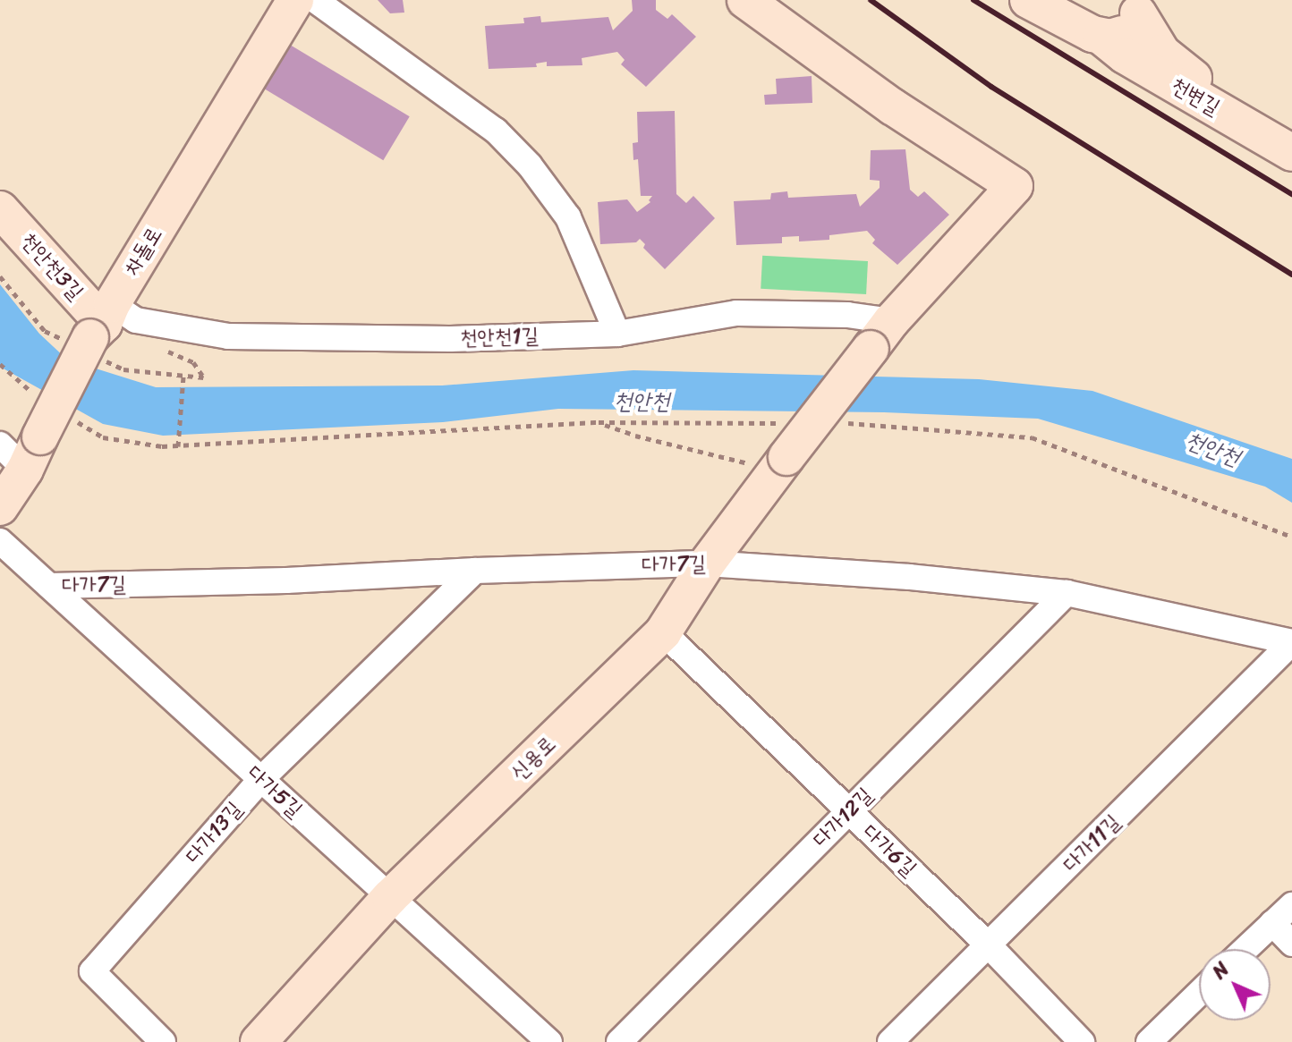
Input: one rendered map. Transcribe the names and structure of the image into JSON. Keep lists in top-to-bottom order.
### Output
{
  "streets": {
    "street": [
      "천변길",
      "차돌로",
      "천안천3길",
      "천안천1길",
      "다가7길",
      "신용로",
      "다가5길",
      "다가12길",
      "다가13길",
      "다가11길",
      "다가6길"
    ]
  },
  "crossings": [
    ["차돌로", "천안천3길"],
    ["차돌로", "천안천1길"],
    ["천안천3길", "천안천1길"],
    ["천안천1길", "신용로"],
    ["다가7길", "신용로"],
    ["다가7길", "다가5길"],
    ["다가7길", "다가12길"],
    ["다가7길", "다가13길"],
    ["다가7길", "다가11길"],
    ["신용로", "다가5길"],
    ["신용로", "다가6길"],
    ["다가5길", "다가13길"],
    ["다가12길", "다가6길"],
    ["다가11길", "다가6길"]
  ],
  "water": ["천안천"],
  "north": "top left"
}
